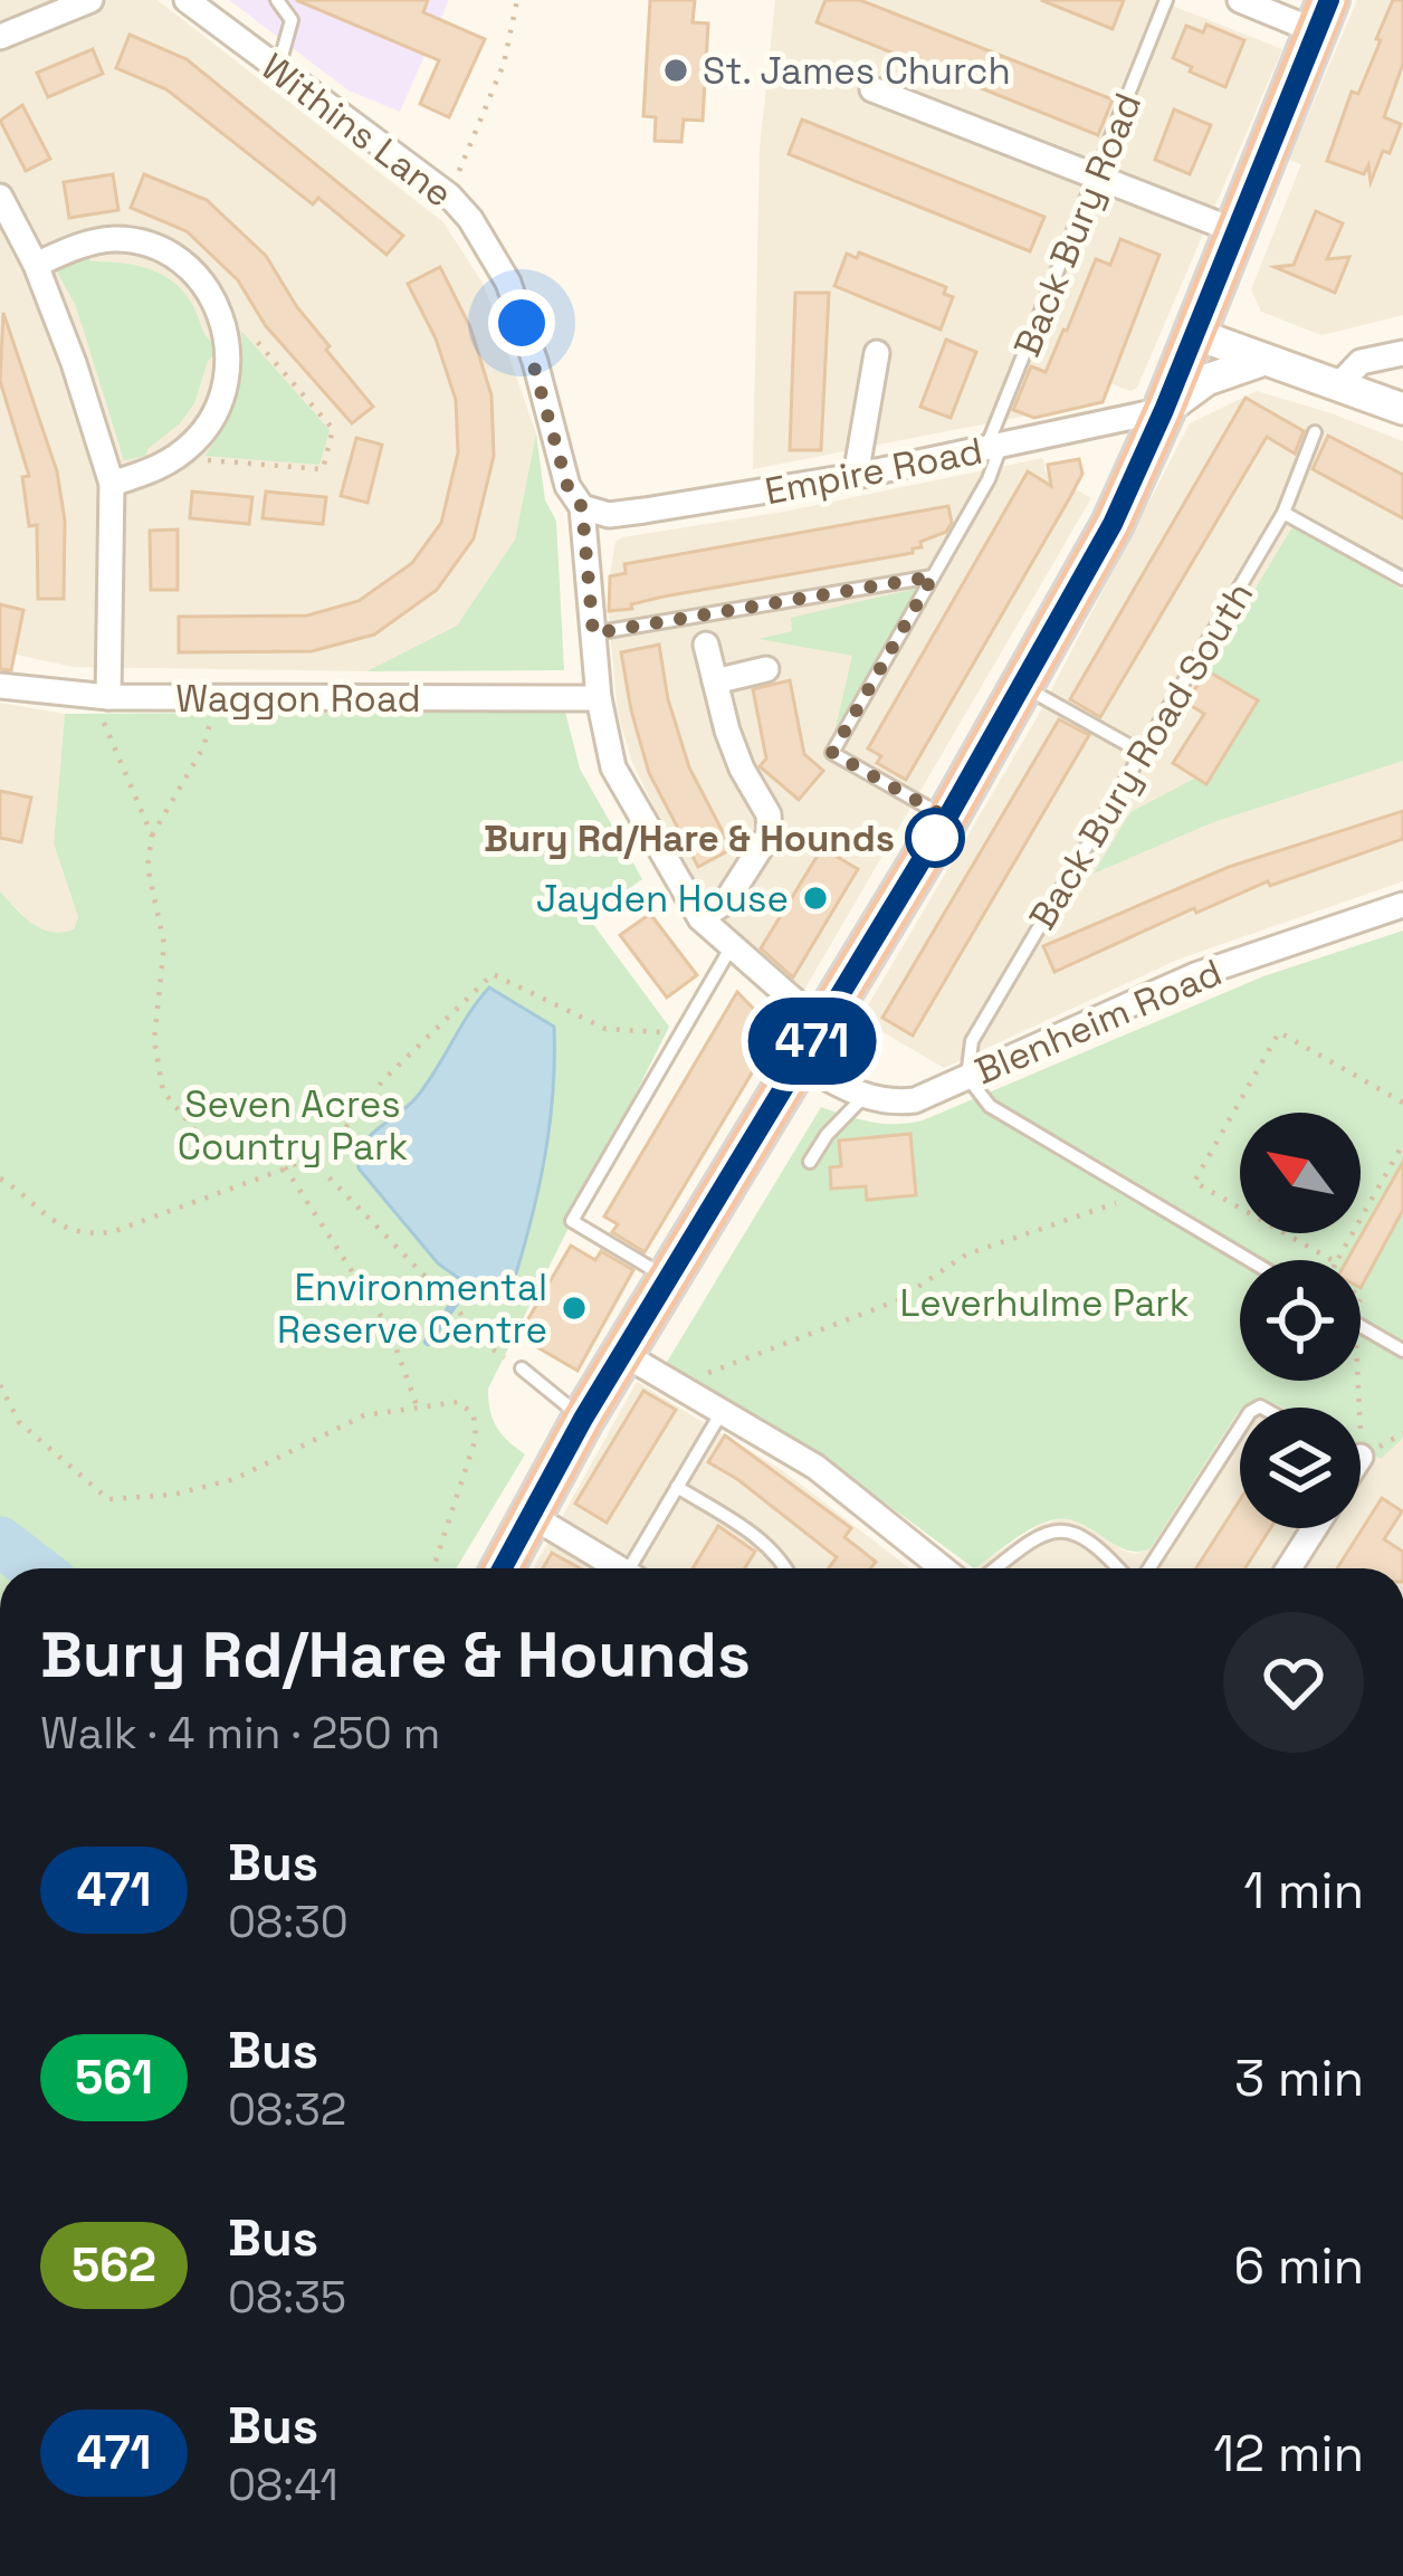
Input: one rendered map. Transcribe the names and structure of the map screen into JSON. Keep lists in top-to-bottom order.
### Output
{
  "streets": {
    "street": [
      "Withins Lane",
      "Empire Road",
      "Waggon Road",
      "Blenheim Road"
    ],
    "lane": ["Back Bury Road", "Back Bury Road South"]
  },
  "crossings": [
    ["Withins Lane", "Empire Road"],
    ["Withins Lane", "Waggon Road"],
    ["Back Bury Road", "Empire Road"],
    ["Back Bury Road South", "Blenheim Road"]
  ],
  "parks": ["Seven Acres Country Park", "Leverhulme Park"],
  "places": [
    "St. James Church",
    "Bury Rd/Hare & Hounds",
    "Jayden House",
    "Environmental Reserve Centre"
  ],
  "lines": ["bus line 471"],
  "north": "top left",
  "page": {
    "on_map": "471",
    "heading": ["Bury Rd/Hare & Hounds", "Walk · 4 min · 250 m"],
    "list": [
      {
        "mark": "471",
        "name": "Bus",
        "note": "08:30",
        "value": "1 min"
      },
      {
        "mark": "561",
        "name": "Bus",
        "note": "08:32",
        "value": "3 min"
      },
      {
        "mark": "562",
        "name": "Bus",
        "note": "08:35",
        "value": "6 min"
      },
      {
        "mark": "471",
        "name": "Bus",
        "note": "08:41",
        "value": "12 min"
      }
    ]
  }
}
